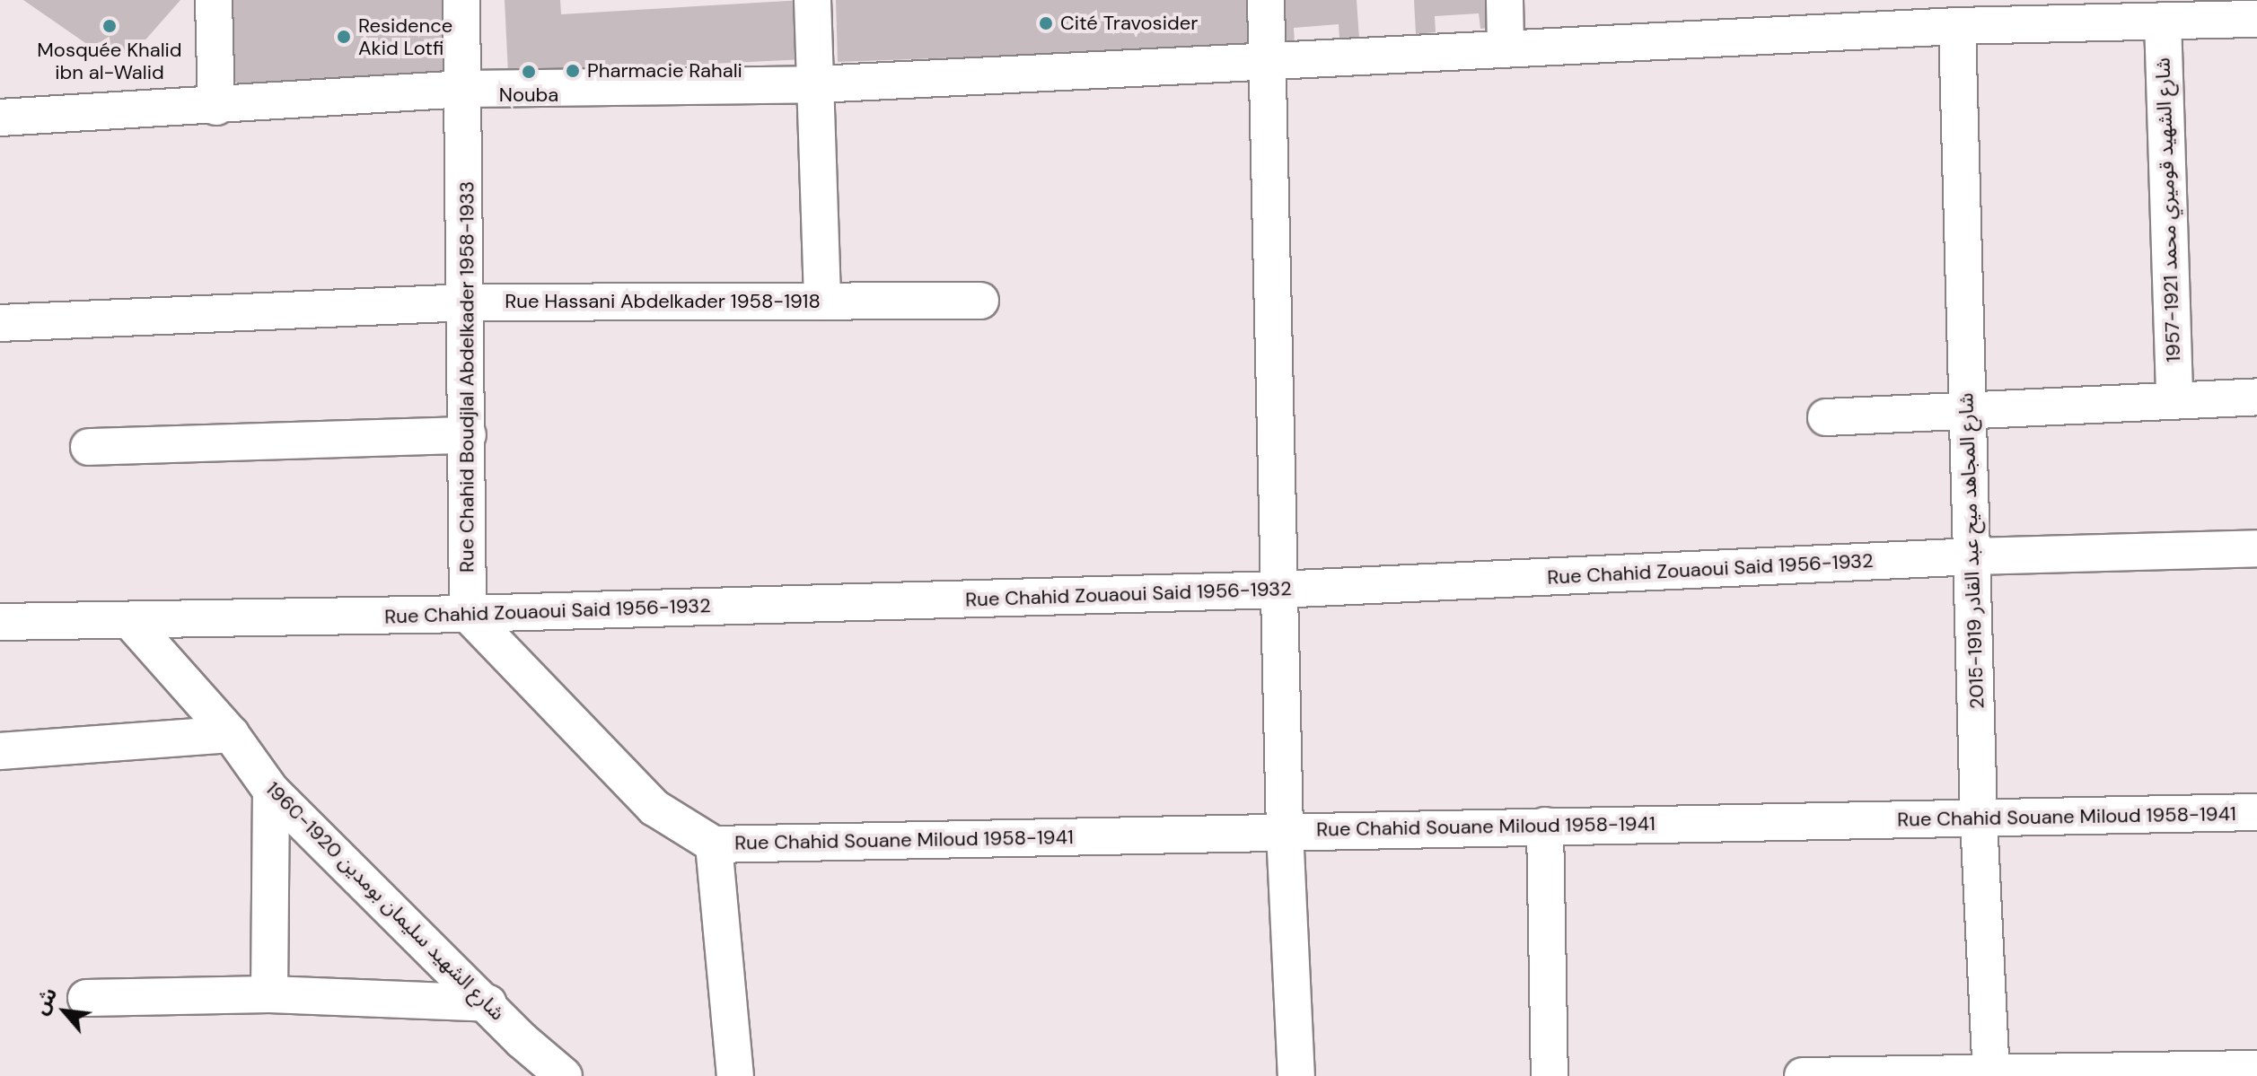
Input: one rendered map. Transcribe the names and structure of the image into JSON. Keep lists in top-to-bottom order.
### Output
{
  "streets": {
    "street": [
      "شارع الشهيد قوميري محمد 1921-1957",
      "Rue Hassani Abdelkader 1958-1918",
      "Rue Chahid Boudjlal Abdelkader 1958-1933",
      "شارع المجاهد ميح عبد القادر 1919-2015",
      "Rue Chahid Zouaoui Said 1956-1932",
      "Rue Chahid Souane Miloud 1958-1941",
      "شارع الشهيد سليمان بومدين 1920-1960"
    ]
  },
  "crossings": [
    ["Rue Hassani Abdelkader 1958-1918", "Rue Chahid Boudjlal Abdelkader 1958-1933"],
    ["Rue Chahid Boudjlal Abdelkader 1958-1933", "Rue Chahid Zouaoui Said 1956-1932"],
    ["شارع المجاهد ميح عبد القادر 1919-2015", "Rue Chahid Zouaoui Said 1956-1932"],
    ["شارع المجاهد ميح عبد القادر 1919-2015", "Rue Chahid Souane Miloud 1958-1941"],
    ["Rue Chahid Zouaoui Said 1956-1932", "شارع الشهيد سليمان بومدين 1920-1960"]
  ],
  "places": [
    "Cité Travosider",
    "Mosquée Khalid ibn al-Walid",
    "Residence Akid Lotfi",
    "Pharmacie Rahali",
    "Nouba"
  ],
  "north": "top left"
}
